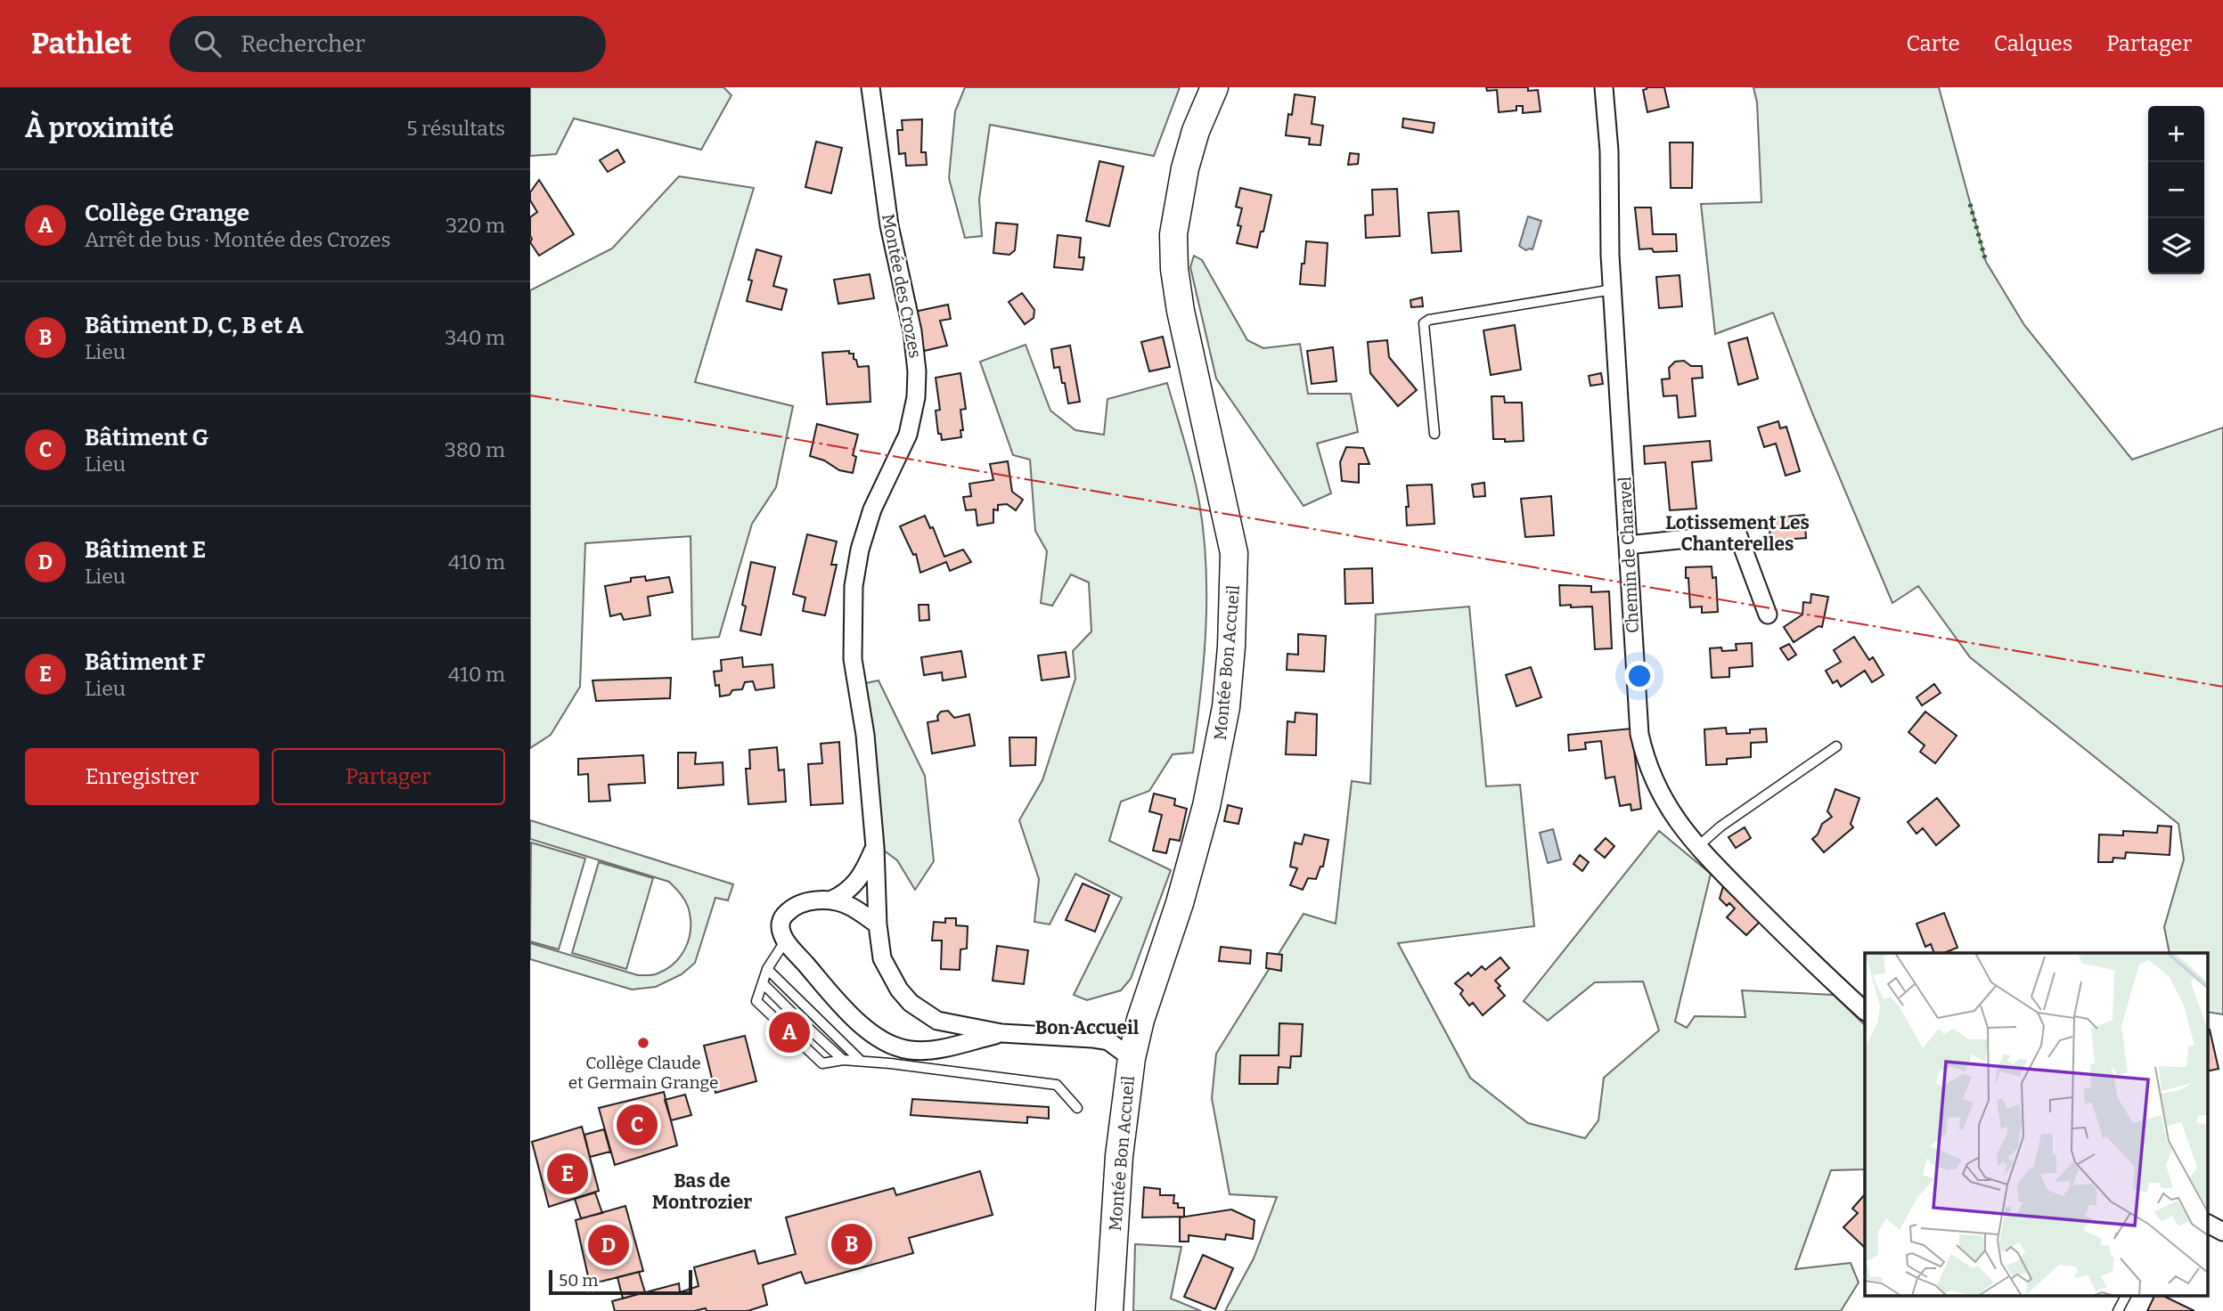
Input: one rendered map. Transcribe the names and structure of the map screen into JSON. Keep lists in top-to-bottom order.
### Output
{
  "streets": {
    "main road": ["Montée Bon Accueil"],
    "street": ["Montée des Crozes", "Chemin de Charavel"]
  },
  "crossings": [
    ["Montée des Crozes", "Montée Bon Accueil"]
  ],
  "districts": ["Lotissement Les Chanterelles", "Bon Accueil", "Bas de Montrozier"],
  "places": ["Collège Claude et Germain Grange"],
  "scale_bar": "50 m",
  "page": {
    "header": "Pathlet",
    "search": "Rechercher",
    "nav": ["Carte", "Calques", "Partager"],
    "heading": ["À proximité", "5 résultats"],
    "map_buttons": ["+", "−"],
    "list": [
      {
        "mark": "A",
        "name": "Collège Grange",
        "note": "Arrêt de bus · Montée des Crozes",
        "value": "320 m"
      },
      {
        "mark": "B",
        "name": "Bâtiment D, C, B et A",
        "note": "Lieu",
        "value": "340 m"
      },
      {
        "mark": "C",
        "name": "Bâtiment G",
        "note": "Lieu",
        "value": "380 m"
      },
      {
        "mark": "D",
        "name": "Bâtiment E",
        "note": "Lieu",
        "value": "410 m"
      },
      {
        "mark": "E",
        "name": "Bâtiment F",
        "note": "Lieu",
        "value": "410 m"
      }
    ],
    "buttons": ["Enregistrer", "Partager"],
    "pins": [
      "A",
      "C",
      "E",
      "B",
      "D"
    ],
    "scale": "50 m"
  }
}
